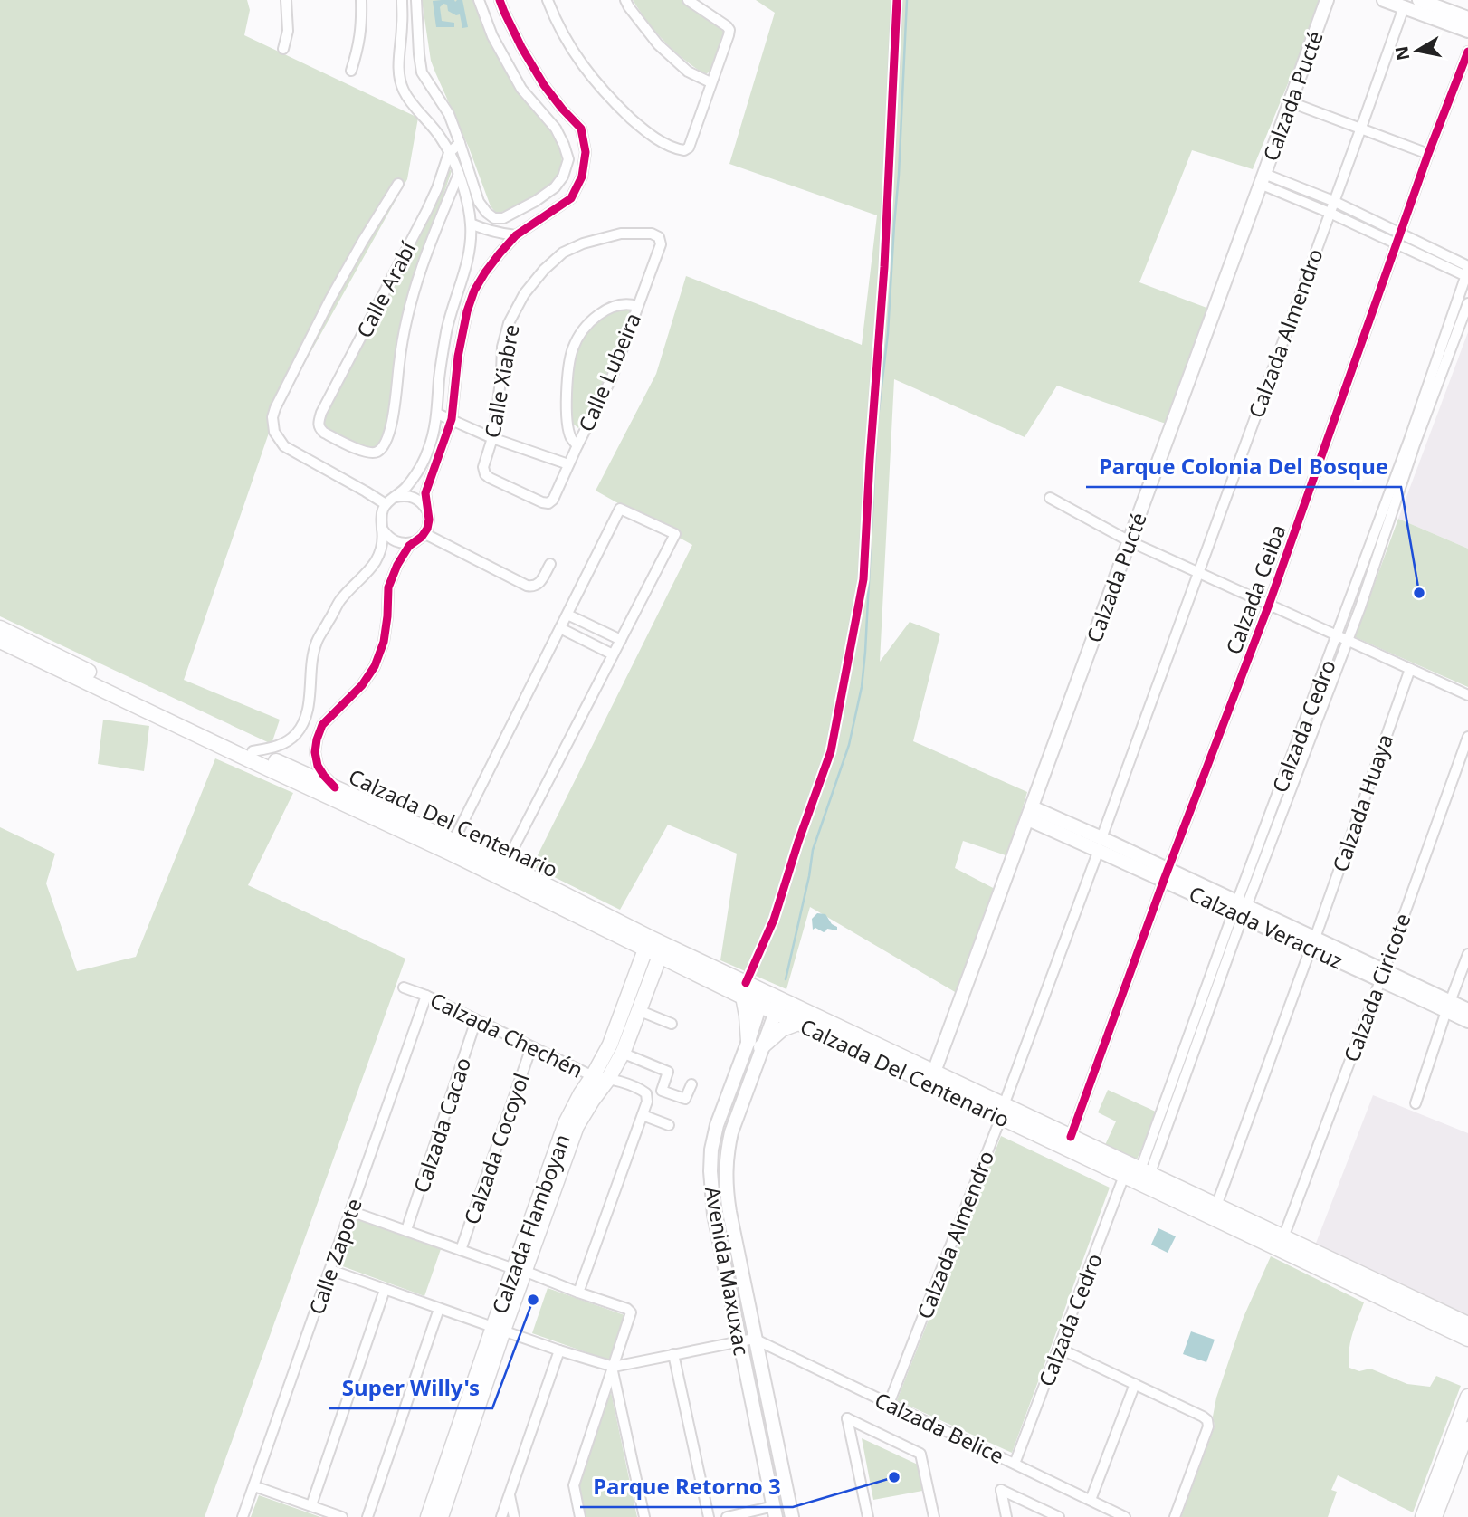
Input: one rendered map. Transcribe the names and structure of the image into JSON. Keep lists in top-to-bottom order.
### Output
{
  "streets": {
    "main road": ["Calzada Del Centenario", "Calzada Flamboyan"],
    "street": [
      "Calzada Pucté",
      "Calle Arabí",
      "Calzada Almendro",
      "Calle Lubeira",
      "Calle Xiabre",
      "Calzada Ceiba",
      "Calzada Cedro",
      "Calzada Huaya",
      "Calzada Veracruz",
      "Calzada Ciricote",
      "Calzada Chechén",
      "Calzada Cacao",
      "Calzada Cocoyol",
      "Calle Zapote",
      "Avenida Maxuxac",
      "Calzada Belice"
    ]
  },
  "crossings": [
    ["Calzada Pucté", "Calzada Del Centenario"],
    ["Calzada Pucté", "Calzada Veracruz"],
    ["Calzada Almendro", "Calzada Del Centenario"],
    ["Calzada Almendro", "Calzada Veracruz"],
    ["Calzada Almendro", "Calzada Belice"],
    ["Calle Lubeira", "Calle Xiabre"],
    ["Calzada Ceiba", "Calzada Del Centenario"],
    ["Calzada Ceiba", "Calzada Veracruz"],
    ["Calzada Cedro", "Calzada Del Centenario"],
    ["Calzada Cedro", "Calzada Veracruz"],
    ["Calzada Cedro", "Calzada Belice"],
    ["Calzada Huaya", "Calzada Del Centenario"],
    ["Calzada Huaya", "Calzada Veracruz"],
    ["Calzada Del Centenario", "Calzada Ciricote"],
    ["Calzada Del Centenario", "Calzada Flamboyan"],
    ["Calzada Del Centenario", "Avenida Maxuxac"],
    ["Calzada Veracruz", "Calzada Ciricote"],
    ["Calzada Chechén", "Calzada Cacao"],
    ["Calzada Chechén", "Calzada Cocoyol"],
    ["Calzada Chechén", "Calzada Flamboyan"],
    ["Calzada Chechén", "Calle Zapote"],
    ["Avenida Maxuxac", "Calzada Belice"]
  ],
  "places": ["Parque Colonia Del Bosque", "Super Willy's", "Parque Retorno 3"],
  "north": "left"
}
